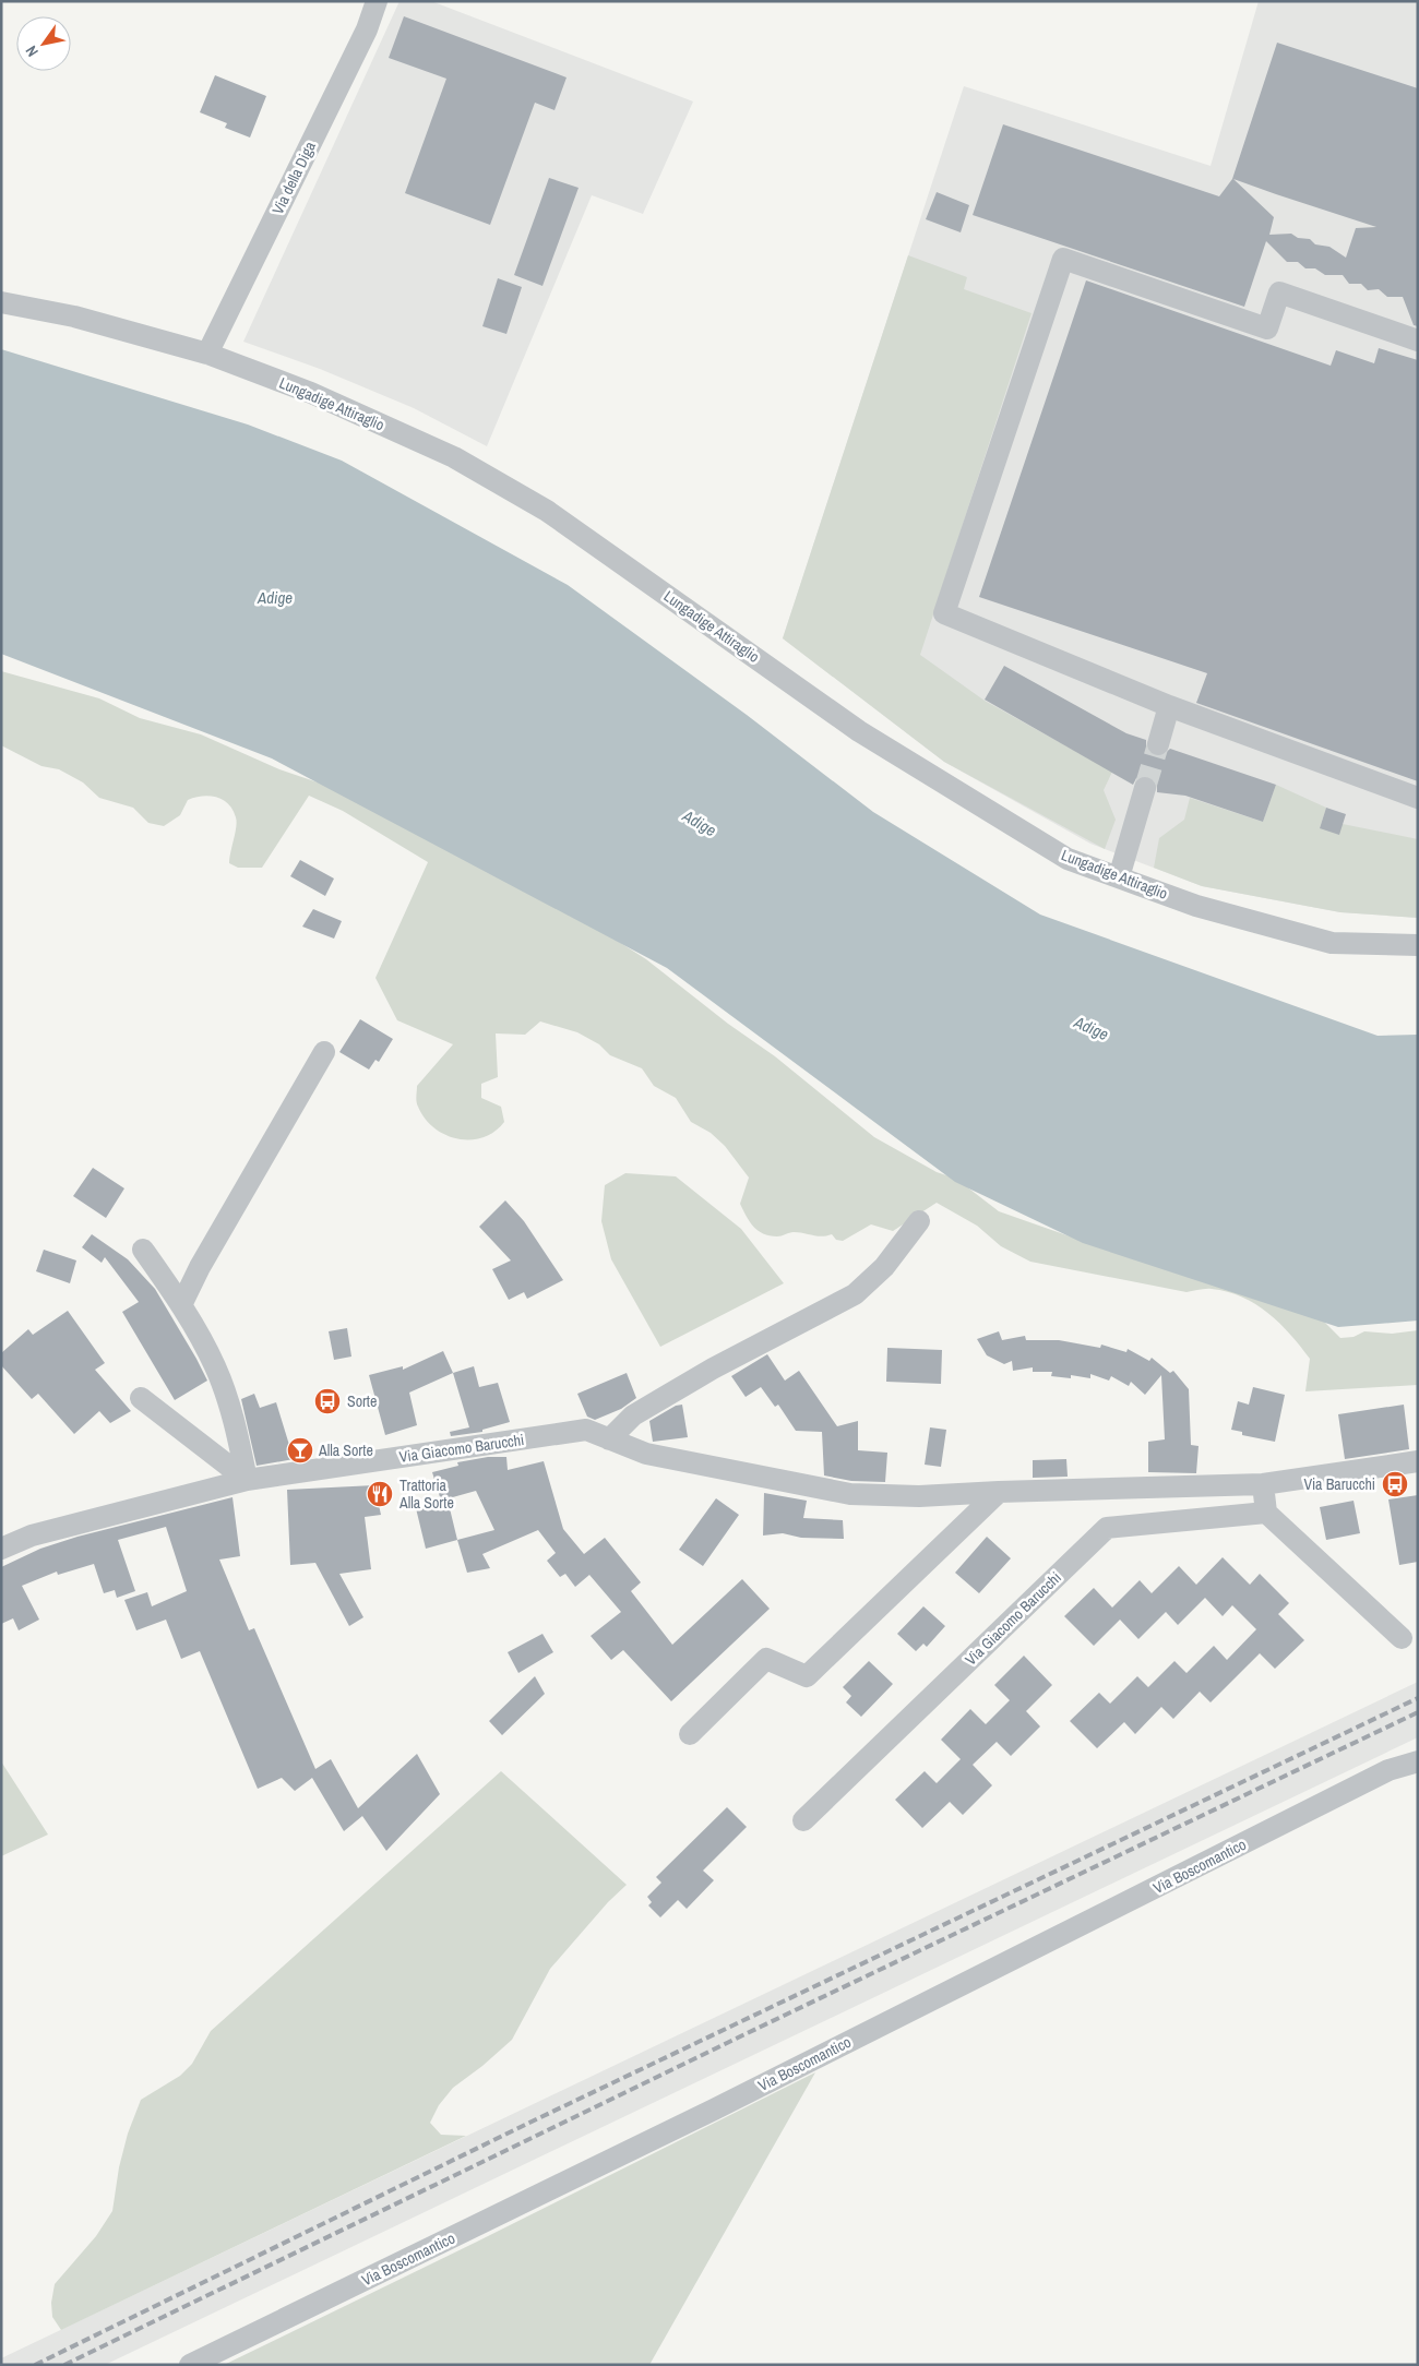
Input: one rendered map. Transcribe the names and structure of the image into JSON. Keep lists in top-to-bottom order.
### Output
{
  "streets": {
    "street": [
      "Via della Diga",
      "Lungadige Attiraglio",
      "Via Giacomo Barucchi",
      "Via Boscomantico"
    ]
  },
  "crossings": [
    ["Via della Diga", "Lungadige Attiraglio"]
  ],
  "water": ["Adige"],
  "places": {
    "bus stop": ["Sorte", "Via Barucchi"],
    "bar": ["Alla Sorte"],
    "restaurant": ["Trattoria Alla Sorte"]
  },
  "north": "bottom left"
}
